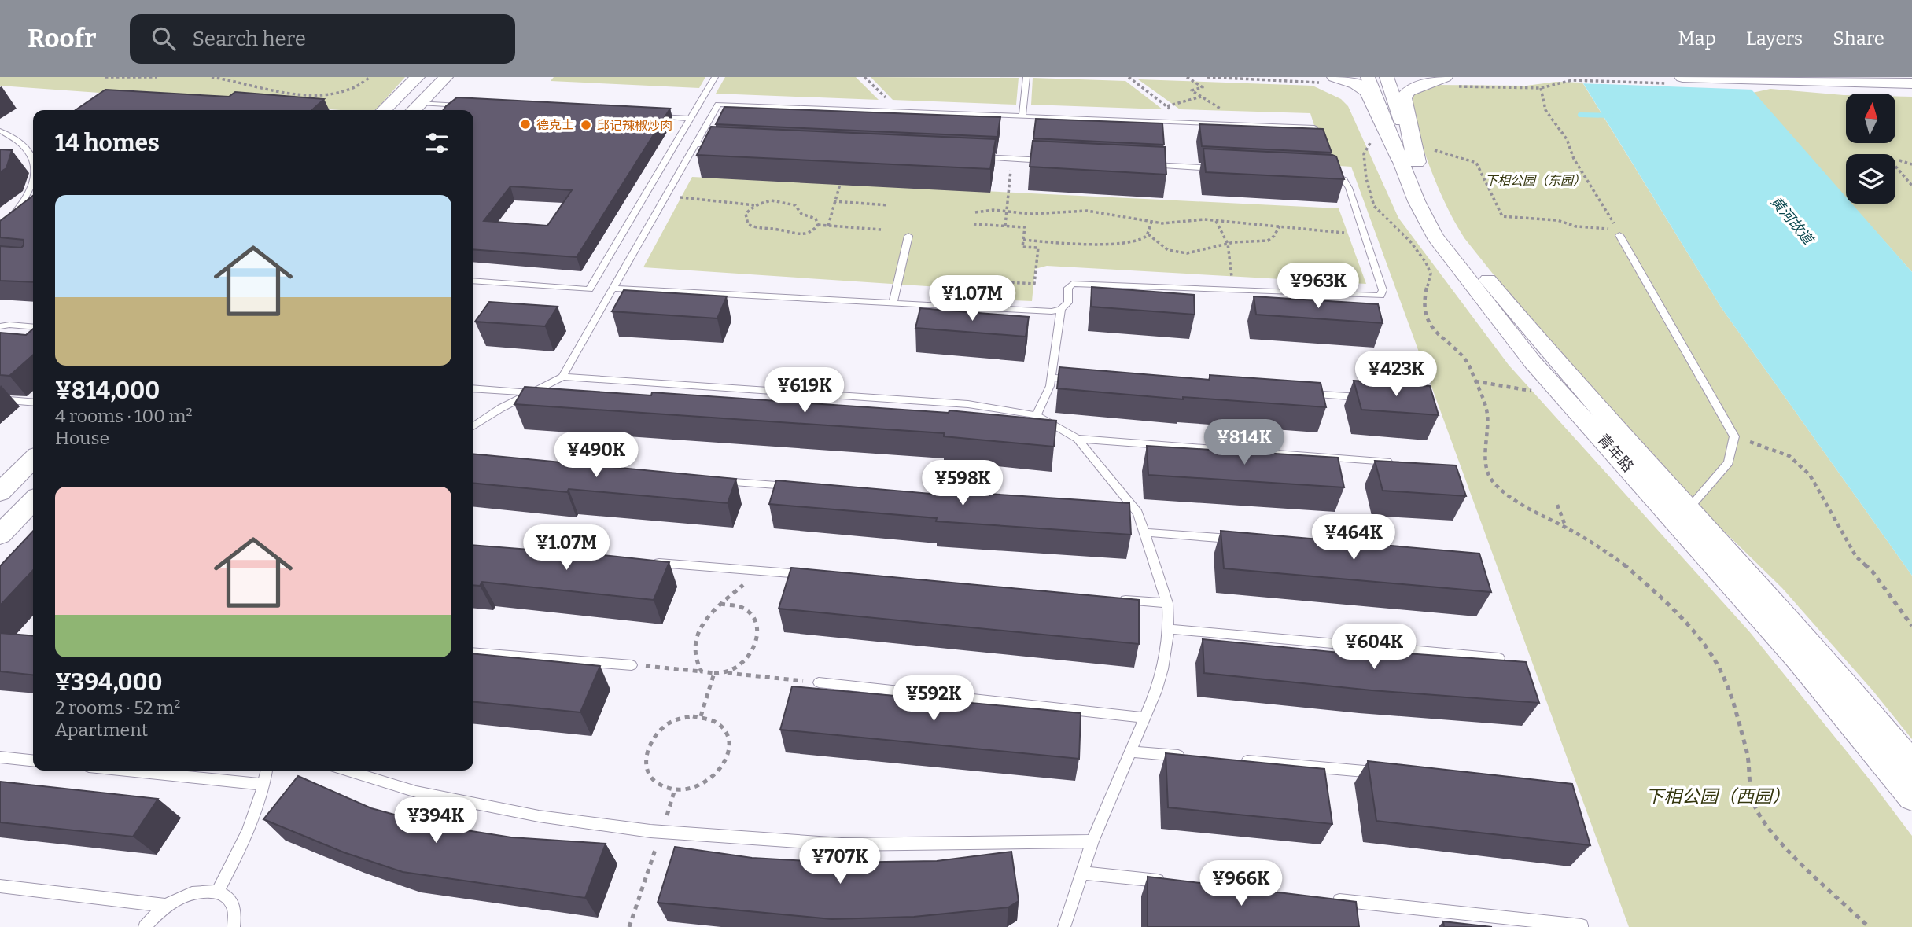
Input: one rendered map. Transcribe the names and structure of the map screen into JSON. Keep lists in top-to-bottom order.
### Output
{
  "streets": {
    "street": ["青年路"]
  },
  "water": ["黄河故道"],
  "parks": ["下相公园（东园）", "下相公园（西园）"],
  "places": ["德克士", "邱记辣椒炒肉"],
  "north": "top",
  "page": {
    "header": "Roofr",
    "search": "Search here",
    "nav": ["Map", "Layers", "Share"],
    "heading": "14 homes",
    "list": [
      {
        "name": "¥814,000",
        "note": "4 rooms · 100 m² · House"
      },
      {
        "name": "¥394,000",
        "note": "2 rooms · 52 m² · Apartment"
      }
    ],
    "price": [
      "¥963K",
      "¥1.07M",
      "¥423K",
      "¥619K",
      "¥814K",
      "¥490K",
      "¥598K",
      "¥464K",
      "¥1.07M",
      "¥604K",
      "¥592K",
      "¥394K",
      "¥707K",
      "¥966K"
    ]
  }
}
